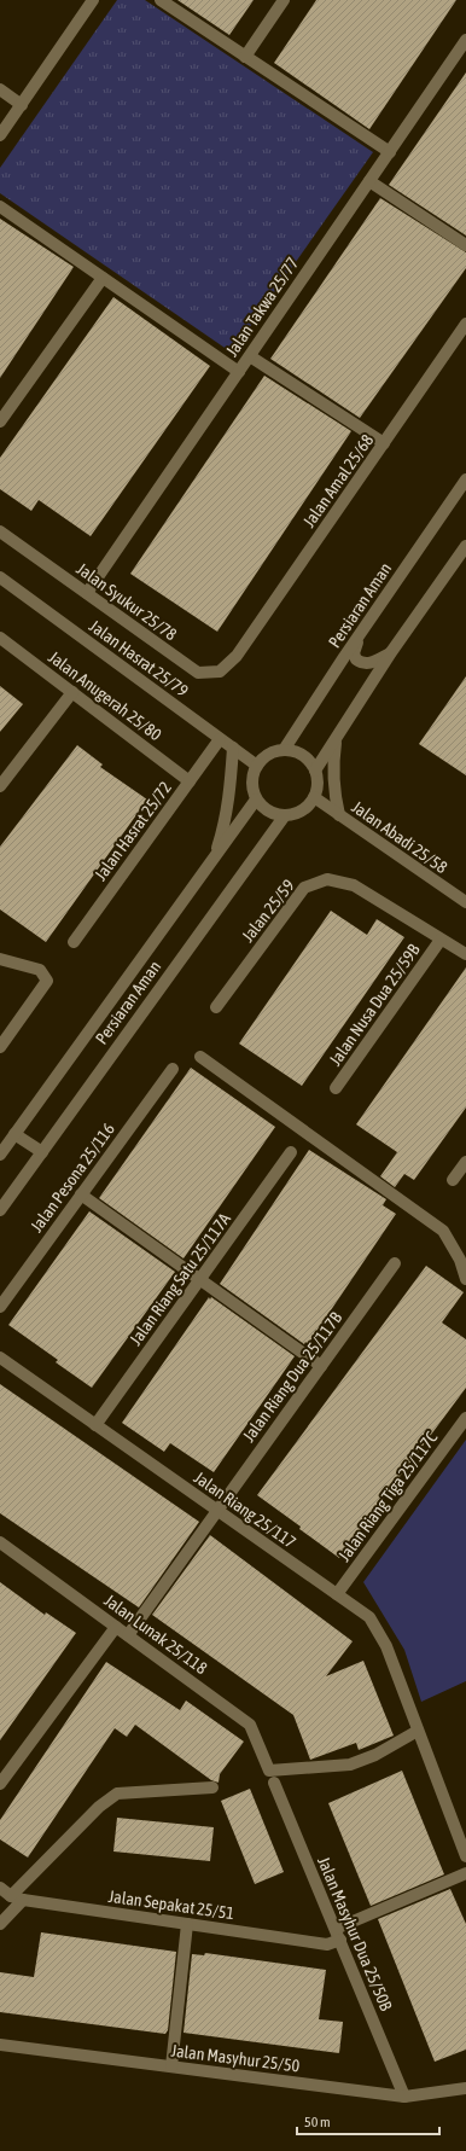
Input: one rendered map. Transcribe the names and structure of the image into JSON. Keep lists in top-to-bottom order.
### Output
{
  "streets": {
    "street": [
      "Jalan Takwa 25/77",
      "Jalan Amal 25/68",
      "Jalan Syukur 25/78",
      "Persiaran Aman",
      "Jalan Hasrat 25/79",
      "Jalan Anugerah 25/80",
      "Jalan Hasrat 25/72",
      "Jalan Abadi 25/58",
      "Jalan 25/59",
      "Jalan Nusa Dua 25/59B",
      "Jalan Pesona 25/116",
      "Jalan Riang Satu 25/117A",
      "Jalan Riang Dua 25/117B",
      "Jalan Riang Tiga 25/117C",
      "Jalan Riang 25/117",
      "Jalan Lunak 25/118",
      "Jalan Sepakat 25/51",
      "Jalan Masyhur Dua 25/50B",
      "Jalan Masyhur 25/50"
    ]
  },
  "crossings": [
    ["Jalan Takwa 25/77", "Jalan Syukur 25/78"],
    ["Jalan Amal 25/68", "Jalan Syukur 25/78"],
    ["Persiaran Aman", "Jalan Hasrat 25/79"],
    ["Persiaran Aman", "Jalan Abadi 25/58"],
    ["Jalan Hasrat 25/79", "Jalan Hasrat 25/72"],
    ["Jalan Hasrat 25/79", "Jalan Abadi 25/58"],
    ["Jalan Anugerah 25/80", "Jalan Hasrat 25/72"],
    ["Jalan 25/59", "Jalan Nusa Dua 25/59B"],
    ["Jalan Riang Satu 25/117A", "Jalan Riang 25/117"],
    ["Jalan Riang Dua 25/117B", "Jalan Riang 25/117"],
    ["Jalan Riang Dua 25/117B", "Jalan Lunak 25/118"],
    ["Jalan Riang Tiga 25/117C", "Jalan Riang 25/117"],
    ["Jalan Riang 25/117", "Jalan Lunak 25/118"],
    ["Jalan Sepakat 25/51", "Jalan Masyhur Dua 25/50B"],
    ["Jalan Masyhur Dua 25/50B", "Jalan Masyhur 25/50"]
  ],
  "scale_bar": "50 m"
}
